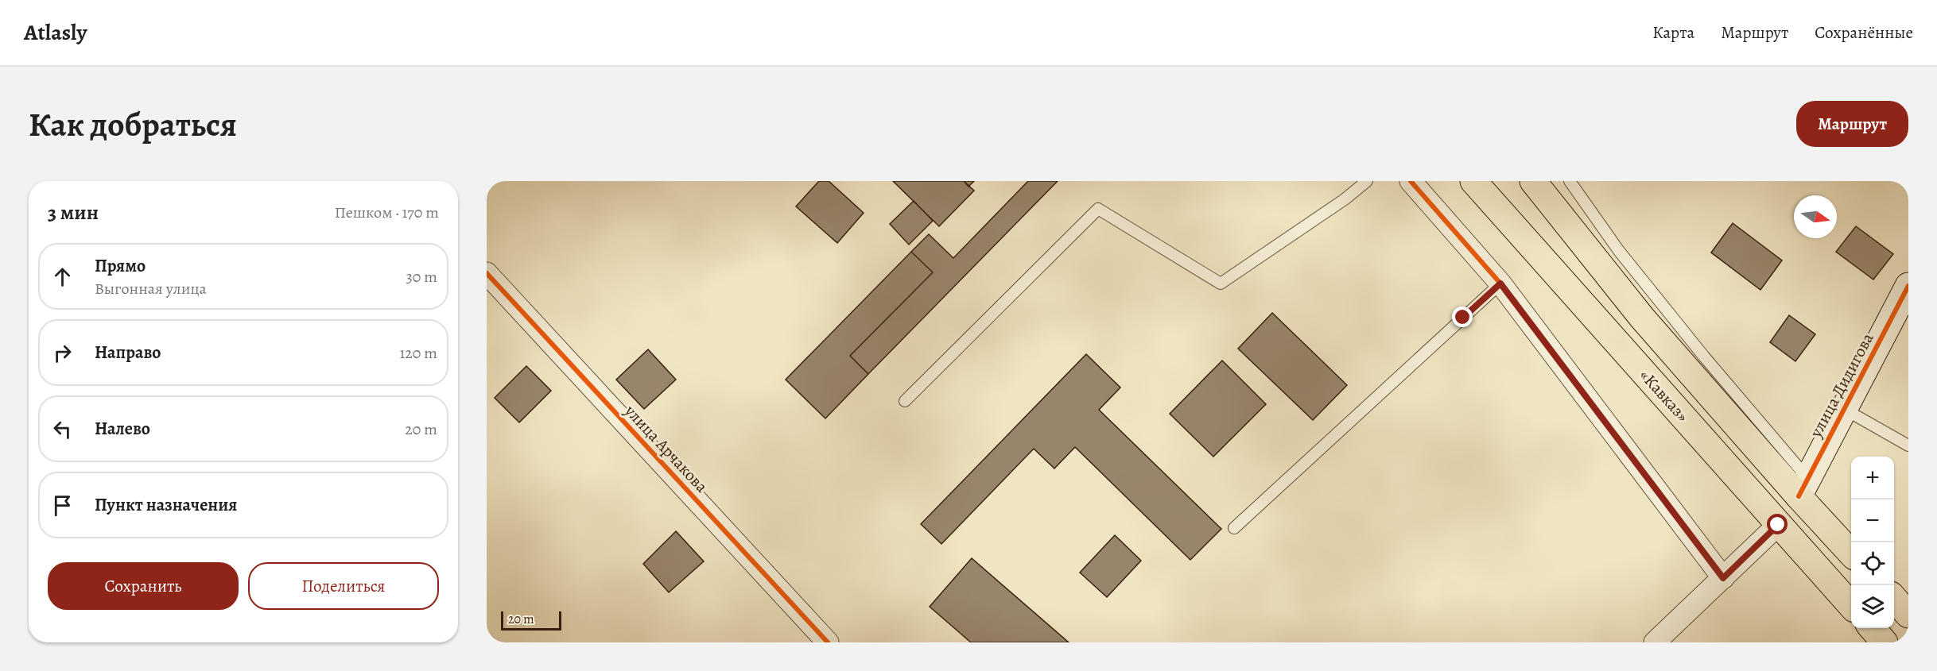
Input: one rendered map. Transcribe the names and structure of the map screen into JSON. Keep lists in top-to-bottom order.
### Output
{
  "streets": {
    "highway": ["«Кавказ»"],
    "street": ["улица Дидигова", "улица Арчакова"]
  },
  "crossings": [
    ["улица Дидигова", "«Кавказ»"]
  ],
  "scale_bar": "20 m",
  "north": "right",
  "page": {
    "header": "Atlasly",
    "nav": ["Карта", "Маршрут", "Сохранённые"],
    "buttons": [
      "Маршрут",
      ["Сохранить", "Поделиться"]
    ],
    "title": "Как добраться",
    "heading": ["3 мин", "Пешком · 170 m"],
    "list": [
      ["Прямо", "Выгонная улица", "30 m"],
      ["Направо", "120 m"],
      ["Налево", "20 m"],
      "Пункт назначения"
    ],
    "map_buttons": ["+", "−"],
    "scale": "20 m"
  }
}
